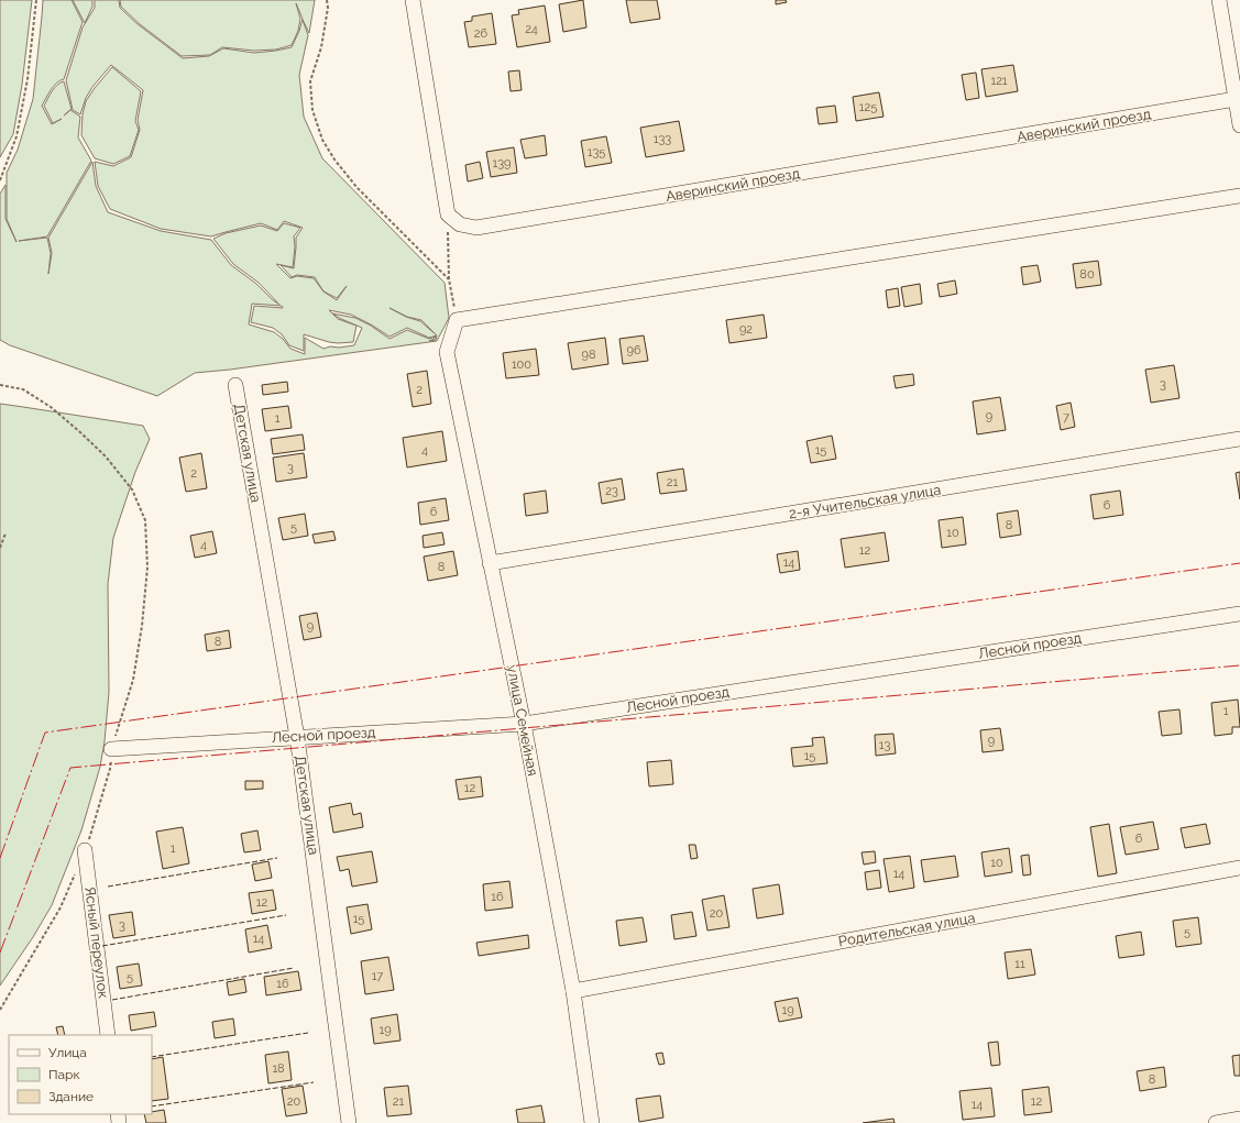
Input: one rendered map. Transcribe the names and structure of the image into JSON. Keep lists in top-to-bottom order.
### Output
{
  "streets": {
    "street": [
      "Аверинский проезд",
      "Детская улица",
      "2-я Учительская улица",
      "Лесной проезд",
      "улица Семейная",
      "Родительская улица",
      "Ясный переулок"
    ]
  },
  "crossings": [
    ["Детская улица", "Лесной проезд"],
    ["2-я Учительская улица", "улица Семейная"],
    ["Лесной проезд", "улица Семейная"],
    ["улица Семейная", "Родительская улица"]
  ],
  "house_numbers": [
    "24",
    "26",
    "121",
    "125",
    "133",
    "135",
    "139",
    "80",
    "92",
    "96",
    "98",
    "100",
    "3",
    "2",
    "9",
    "7",
    "1",
    "4",
    "15",
    "3",
    "2",
    "21",
    "23",
    "6",
    "6",
    "8",
    "5",
    "10",
    "4",
    "12",
    "14",
    "8",
    "9",
    "8",
    "1",
    "9",
    "13",
    "15",
    "12",
    "6",
    "1",
    "10",
    "14",
    "16",
    "12",
    "20",
    "15",
    "3",
    "5",
    "14",
    "11",
    "17",
    "5",
    "16",
    "19",
    "19",
    "18",
    "8",
    "20",
    "21",
    "12",
    "14"
  ],
  "legend": ["Улица", "Парк", "Здание"]
}
